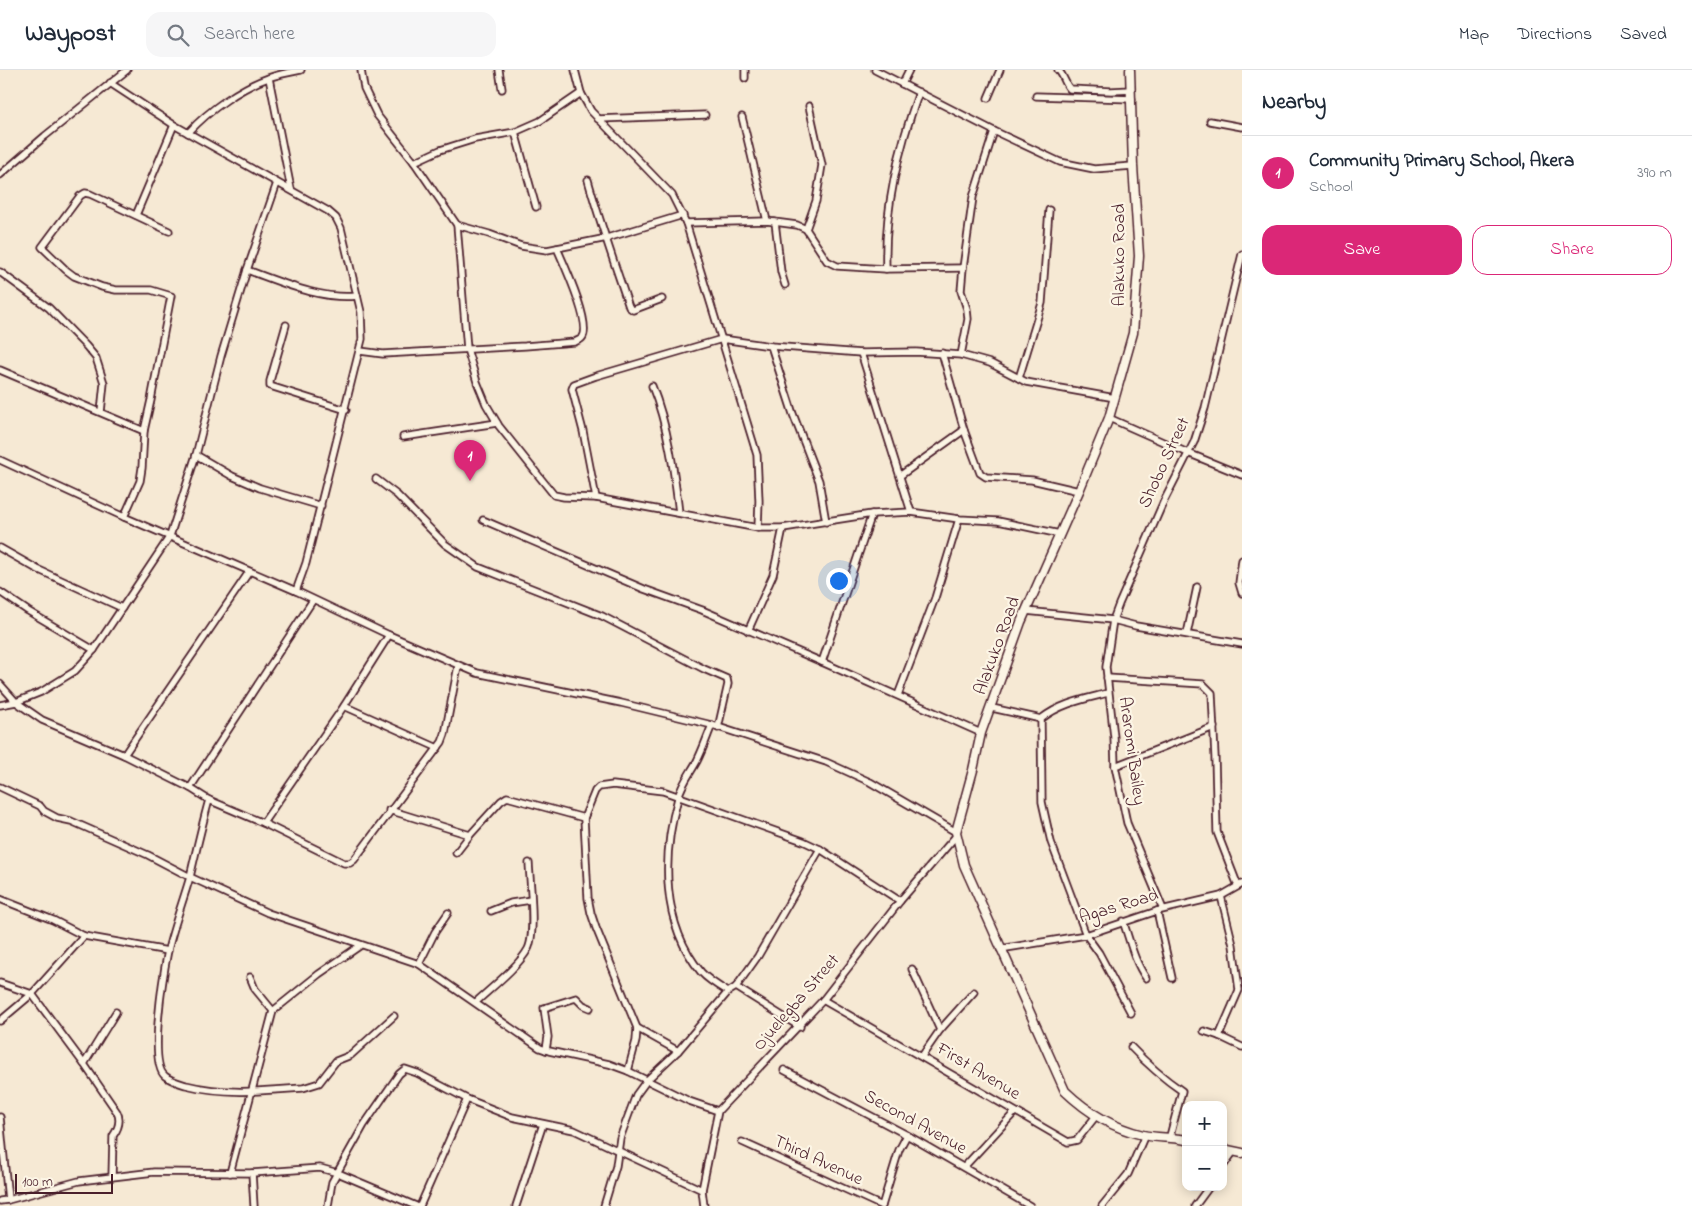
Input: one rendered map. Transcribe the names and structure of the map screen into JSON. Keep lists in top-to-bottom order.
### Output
{
  "streets": {
    "main road": ["Alakuko Road"],
    "street": [
      "Shobo Street",
      "Araromi Bailey",
      "Agas Road",
      "Ojuelegba Street",
      "First Avenue",
      "Second Avenue",
      "Third Avenue"
    ]
  },
  "crossings": [
    ["Alakuko Road", "Ojuelegba Street"],
    ["Shobo Street", "Araromi Bailey"],
    ["Araromi Bailey", "Agas Road"],
    ["Ojuelegba Street", "First Avenue"]
  ],
  "scale_bar": "100 m",
  "page": {
    "header": "Waypost",
    "search": "Search here",
    "nav": ["Map", "Directions", "Saved"],
    "heading": "Nearby",
    "list": [
      {
        "mark": "1",
        "name": "Community Primary School, Akera",
        "note": "School",
        "value": "390 m"
      }
    ],
    "buttons": ["Save", "Share"],
    "pins": "1",
    "map_buttons": ["+", "−"],
    "scale": "100 m"
  }
}
